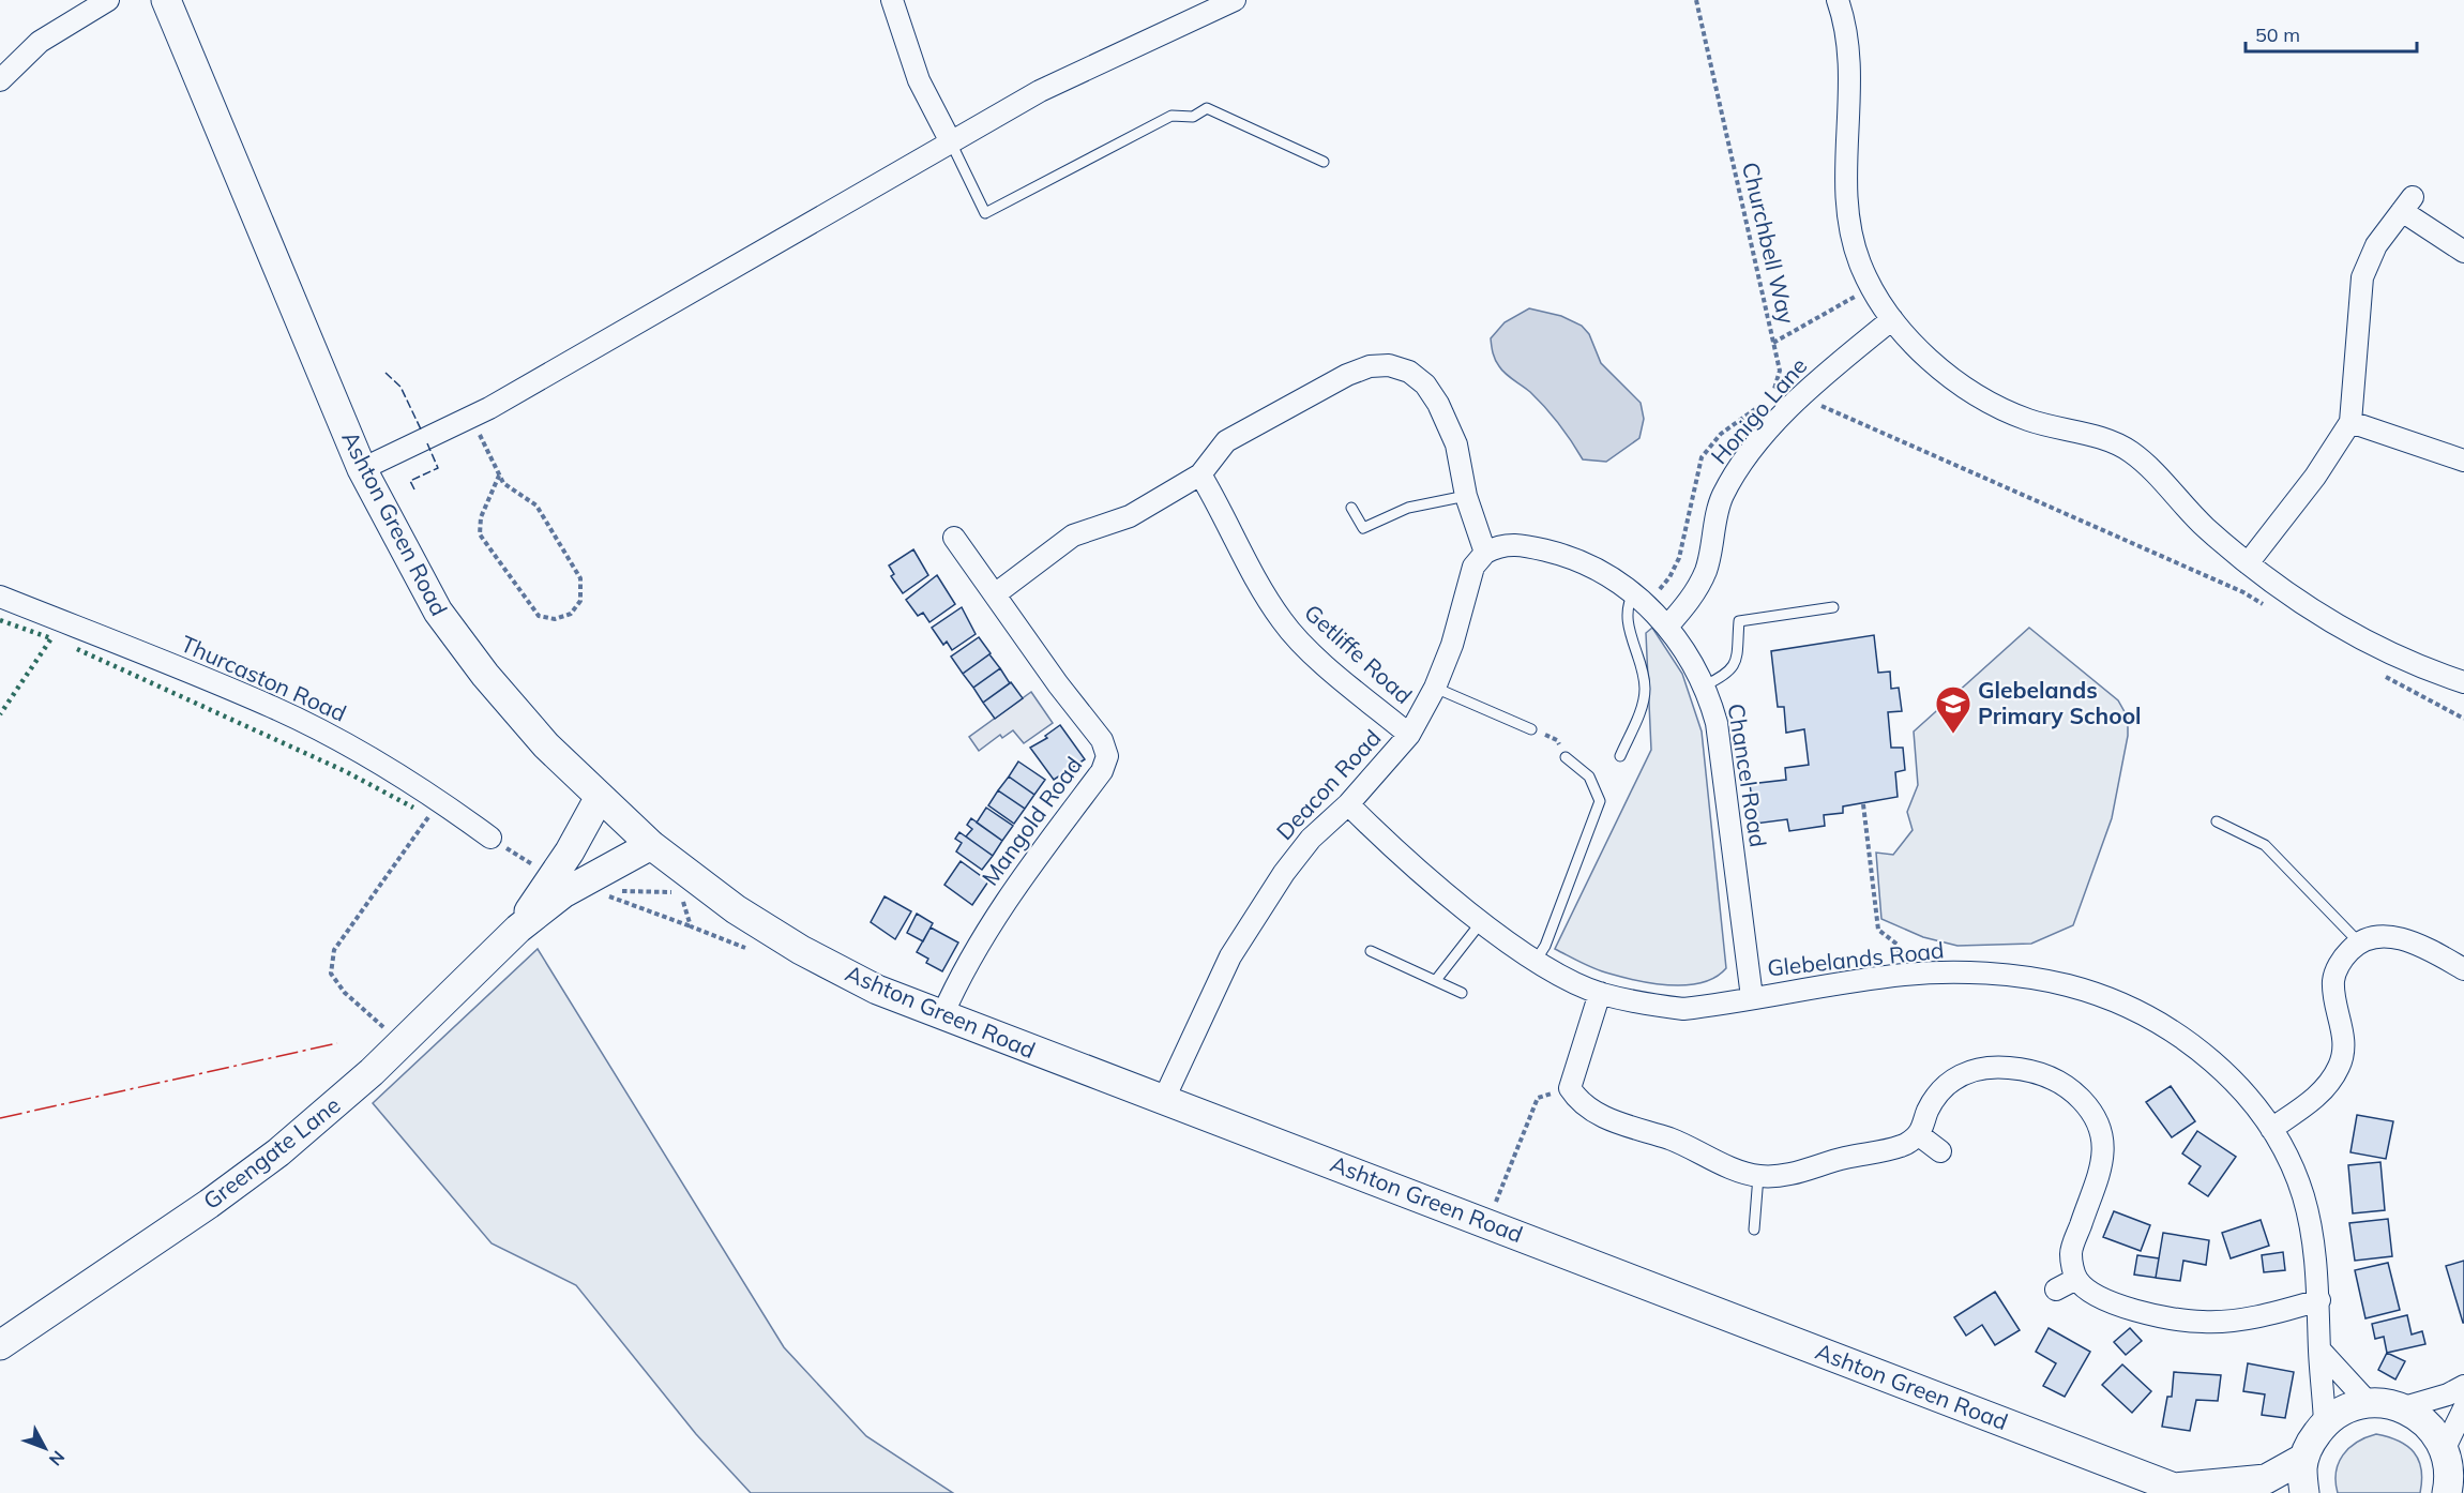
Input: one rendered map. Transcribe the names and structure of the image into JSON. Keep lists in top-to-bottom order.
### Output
{
  "streets": {
    "street": [
      "Honigo Lane",
      "Ashton Green Road",
      "Getliffe Road",
      "Thurcaston Road",
      "Chancel Road",
      "Deacon Road",
      "Mangold Road",
      "Glebelands Road",
      "Greengate Lane"
    ],
    "path": ["Churchbell Way"]
  },
  "crossings": [
    ["Honigo Lane", "Chancel Road"],
    ["Ashton Green Road", "Deacon Road"],
    ["Ashton Green Road", "Mangold Road"],
    ["Ashton Green Road", "Greengate Lane"],
    ["Getliffe Road", "Deacon Road"],
    ["Chancel Road", "Deacon Road"],
    ["Chancel Road", "Glebelands Road"],
    ["Deacon Road", "Glebelands Road"]
  ],
  "places": {
    "school or university": ["Glebelands Primary School"]
  },
  "scale_bar": "50 m",
  "north": "bottom right"
}
